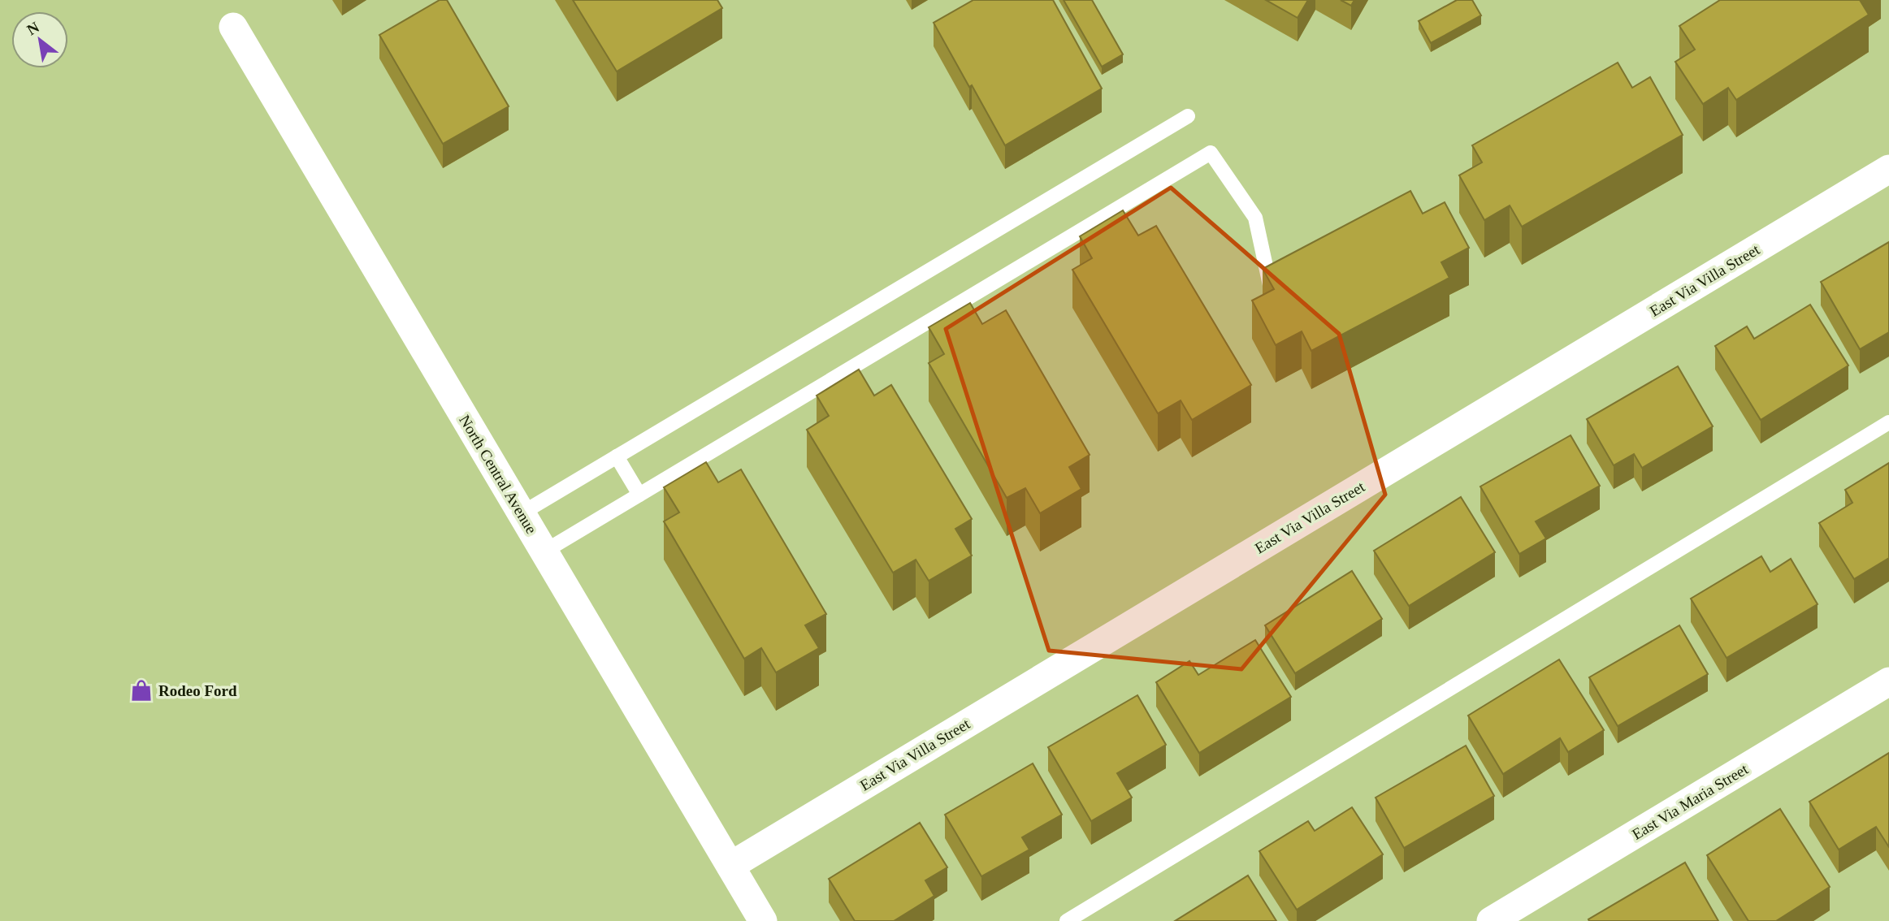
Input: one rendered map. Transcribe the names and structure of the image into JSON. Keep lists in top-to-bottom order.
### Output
{
  "streets": {
    "street": ["East Via Villa Street", "North Central Avenue", "East Via Maria Street"]
  },
  "crossings": [
    ["East Via Villa Street", "North Central Avenue"]
  ],
  "places": {
    "shop": ["Rodeo Ford"]
  },
  "north": "top left"
}
